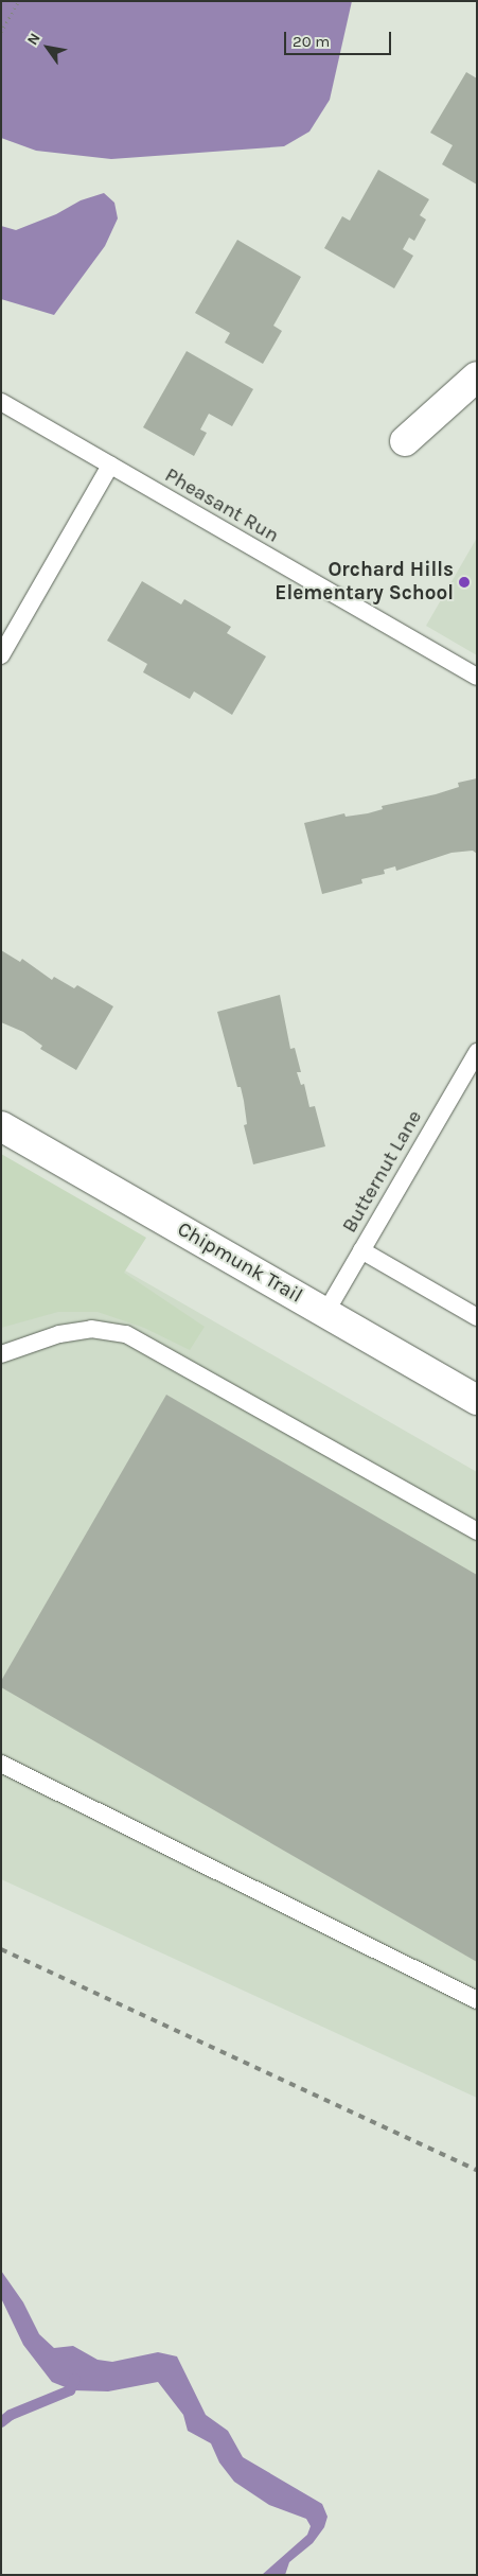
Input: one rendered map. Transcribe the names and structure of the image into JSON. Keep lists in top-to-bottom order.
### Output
{
  "streets": {
    "street": ["Chipmunk Trail"],
    "lane": ["Pheasant Run", "Butternut Lane"]
  },
  "crossings": [
    ["Butternut Lane", "Chipmunk Trail"]
  ],
  "places": ["Orchard Hills Elementary School"],
  "scale_bar": "20 m",
  "north": "top left"
}
